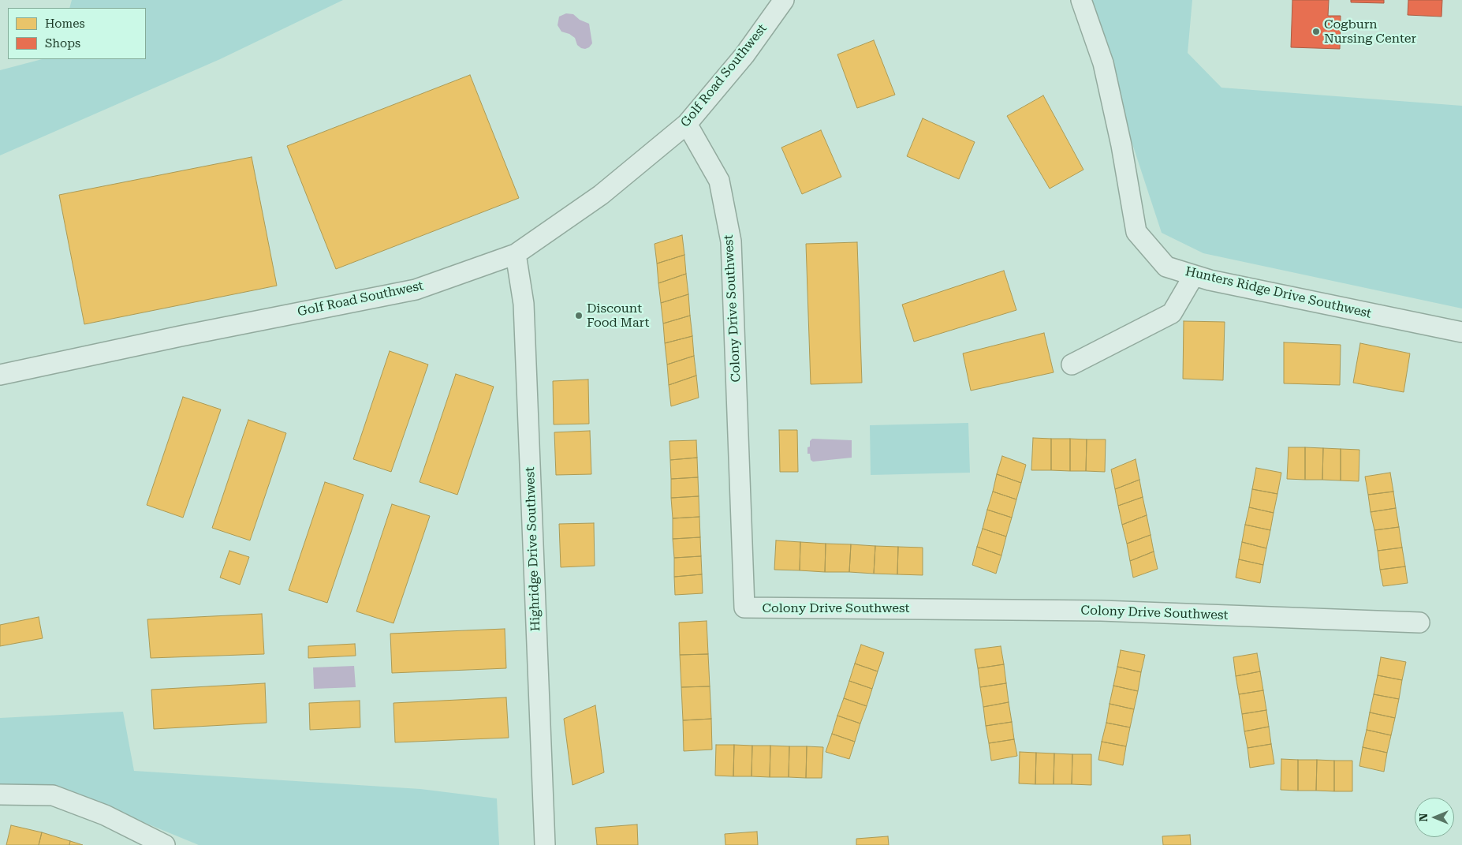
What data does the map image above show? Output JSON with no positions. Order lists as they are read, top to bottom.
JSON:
{
  "streets": {
    "street": [
      "Golf Road Southwest",
      "Hunters Ridge Drive Southwest",
      "Colony Drive Southwest",
      "Highridge Drive Southwest"
    ]
  },
  "crossings": [
    ["Golf Road Southwest", "Colony Drive Southwest"],
    ["Golf Road Southwest", "Highridge Drive Southwest"]
  ],
  "places": ["Cogburn Nursing Center", "Discount Food Mart"],
  "legend": ["Homes", "Shops"],
  "north": "left"
}
